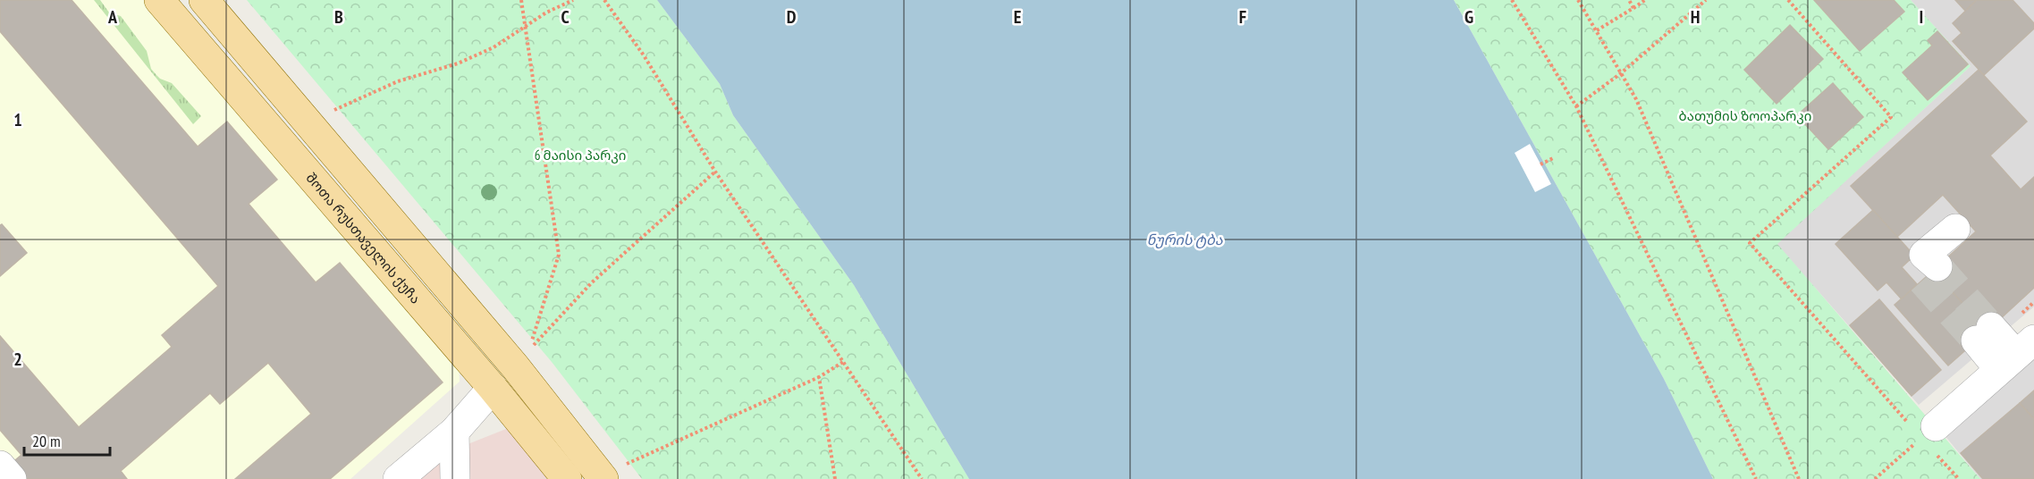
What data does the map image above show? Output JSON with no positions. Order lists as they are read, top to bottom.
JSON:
{
  "streets": {
    "main road": ["შოთა რუსთაველის ქუჩა"]
  },
  "water": ["ნურის ტბა"],
  "parks": ["ბათუმის ზოოპარკი", "6 მაისი პარკი"],
  "scale_bar": "20 m",
  "grid": {
    "columns": [
      "A",
      "B",
      "C",
      "D",
      "E",
      "F",
      "G",
      "H",
      "I"
    ],
    "rows": ["1", "2"]
  }
}
